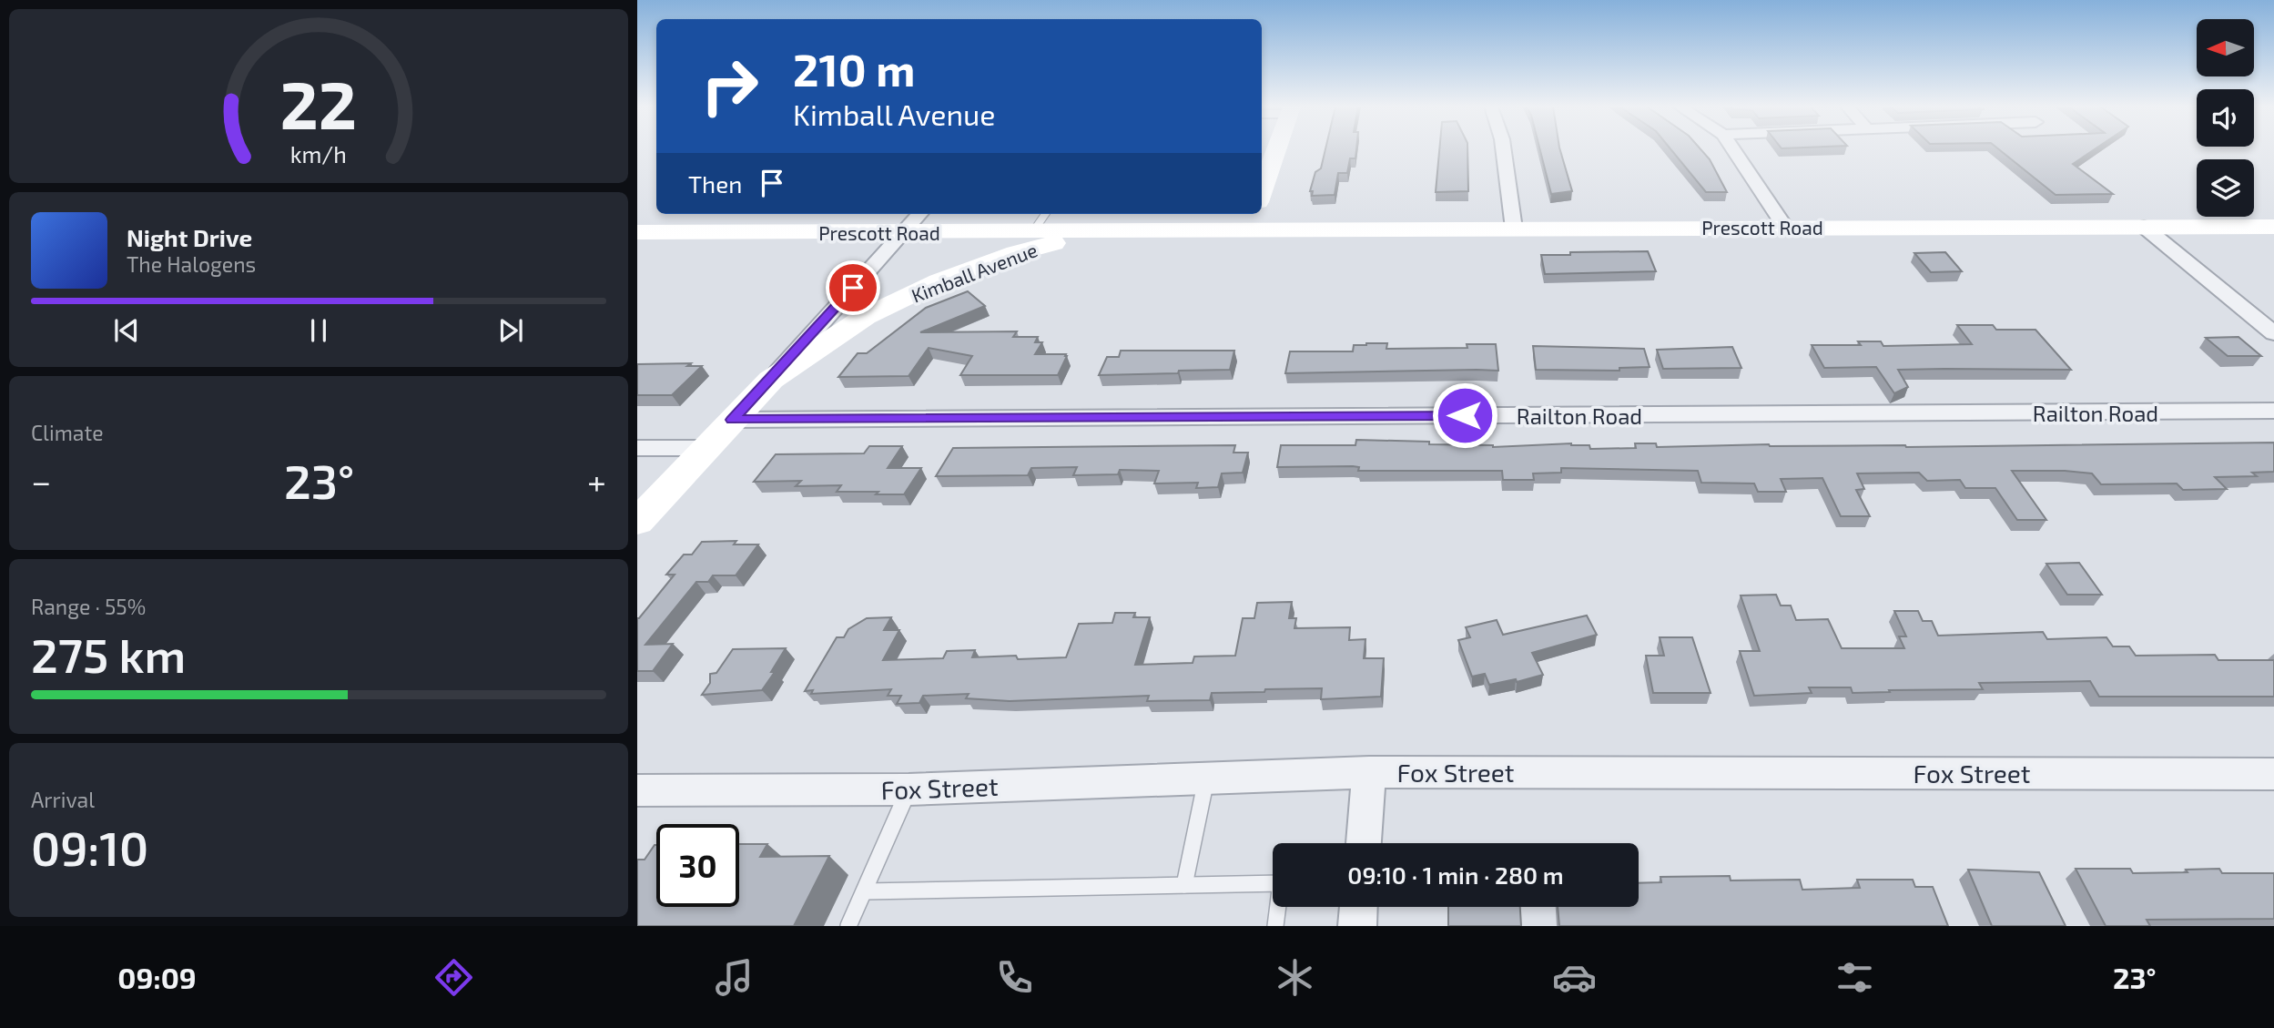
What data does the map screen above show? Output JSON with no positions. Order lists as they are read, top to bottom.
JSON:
{
  "streets": {
    "main road": ["Prescott Road", "Kimball Avenue"],
    "street": ["Railton Road", "Fox Street"]
  },
  "crossings": [
    ["Prescott Road", "Kimball Avenue"],
    ["Kimball Avenue", "Railton Road"]
  ],
  "north": "left",
  "page": {
    "turn": ["210 m", "Kimball Avenue"],
    "then": "Then",
    "song": ["Night Drive", "The Halogens"],
    "tile": [
      "Climate",
      ["Range · 55%", "275 km"],
      ["Arrival", "09:10"]
    ],
    "heat": ["−", "23°", "+"],
    "limit": "30",
    "trip": "09:10 · 1 min · 280 m",
    "tabs": ["09:09", "23°"],
    "gauge": ["22", "km/h"]
  }
}
